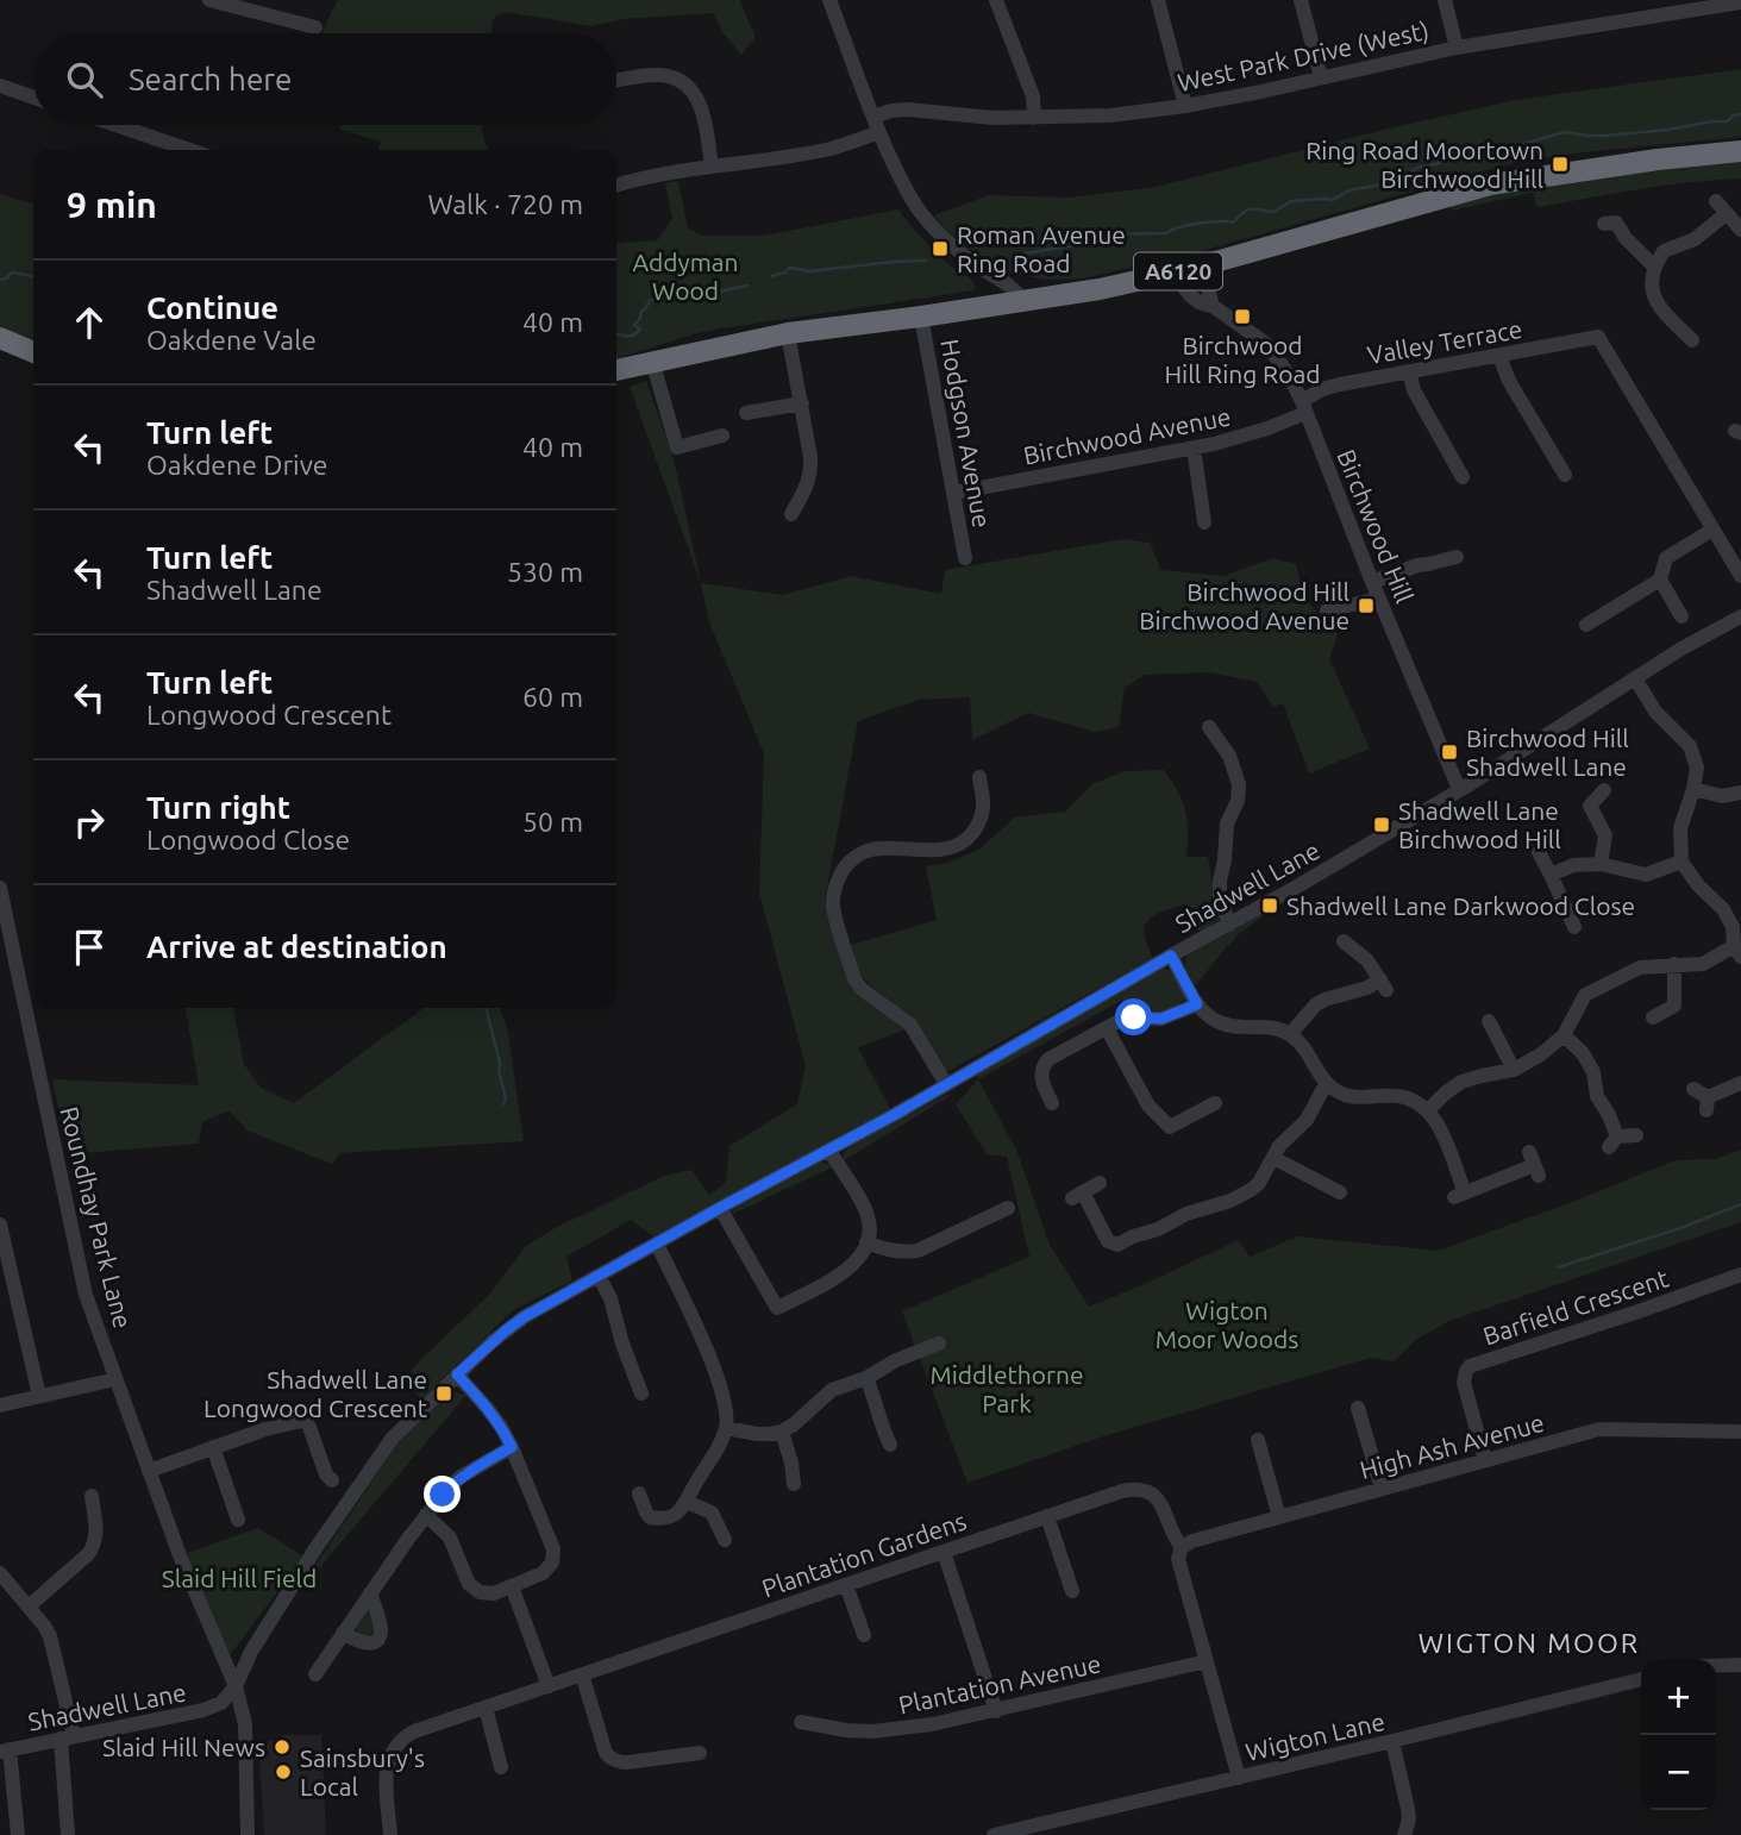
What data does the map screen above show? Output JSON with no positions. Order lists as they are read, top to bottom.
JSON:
{
  "streets": {
    "highway": ["A6120"],
    "street": [
      "West Park Drive (West)",
      "Valley Terrace",
      "Hodgson Avenue",
      "Birchwood Avenue",
      "Birchwood Hill",
      "Shadwell Lane",
      "Roundhay Park Lane",
      "Barfield Crescent",
      "High Ash Avenue",
      "Plantation Gardens",
      "Plantation Avenue",
      "Wigton Lane"
    ]
  },
  "crossings": [
    ["A6120", "Hodgson Avenue"],
    ["A6120", "Birchwood Hill"],
    ["Valley Terrace", "Birchwood Avenue"],
    ["Valley Terrace", "Birchwood Hill"],
    ["Hodgson Avenue", "Birchwood Avenue"],
    ["Birchwood Avenue", "Birchwood Hill"],
    ["Birchwood Hill", "Shadwell Lane"],
    ["Shadwell Lane", "Roundhay Park Lane"],
    ["Barfield Crescent", "High Ash Avenue"],
    ["High Ash Avenue", "Plantation Gardens"],
    ["Plantation Gardens", "Plantation Avenue"],
    ["Plantation Gardens", "Wigton Lane"]
  ],
  "districts": ["WIGTON MOOR"],
  "parks": [
    "Addyman Wood",
    "Wigton Moor Woods",
    "Middlethorne Park",
    "Slaid Hill Field"
  ],
  "places": {
    "transit": [
      "Ring Road Moortown Birchwood Hill",
      "Roman Avenue Ring Road",
      "Birchwood Hill Ring Road",
      "Birchwood Hill Birchwood Avenue",
      "Birchwood Hill Shadwell Lane",
      "Shadwell Lane Birchwood Hill",
      "Shadwell Lane Darkwood Close",
      "Shadwell Lane Longwood Crescent"
    ],
    "other": ["Slaid Hill News", "Sainsbury's Local"]
  },
  "page": {
    "search": "Search here",
    "heading": ["9 min", "Walk · 720 m"],
    "list": [
      ["Continue", "Oakdene Vale", "40 m"],
      ["Turn left", "Oakdene Drive", "40 m"],
      ["Turn left", "Shadwell Lane", "530 m"],
      ["Turn left", "Longwood Crescent", "60 m"],
      ["Turn right", "Longwood Close", "50 m"],
      "Arrive at destination"
    ],
    "map_buttons": ["+", "−"]
  }
}
